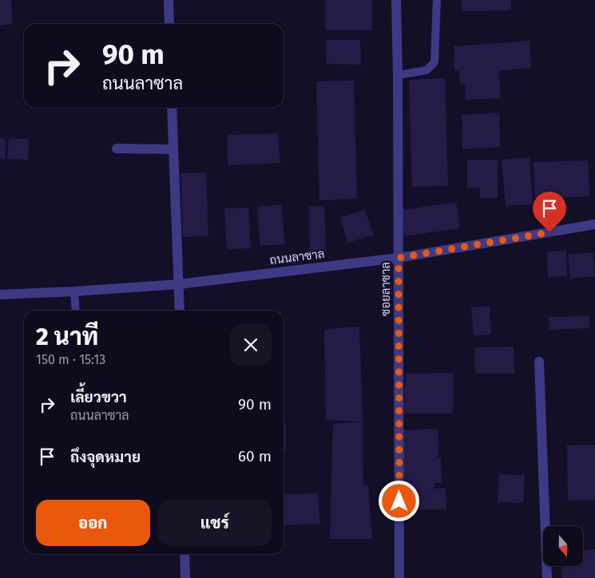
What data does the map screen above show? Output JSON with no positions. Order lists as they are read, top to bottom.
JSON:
{
  "streets": {
    "street": ["ถนนลาซาล", "ซอยลาซาล"]
  },
  "crossings": [
    ["ถนนลาซาล", "ซอยลาซาล"]
  ],
  "north": "bottom",
  "page": {
    "turn": ["90 m", "ถนนลาซาล"],
    "heading": ["2 นาที", "150 m · 15:13"],
    "list": [
      {
        "name": "เลี้ยวขวา",
        "note": "ถนนลาซาล",
        "value": "90 m"
      },
      {
        "name": "ถึงจุดหมาย",
        "value": "60 m"
      }
    ],
    "buttons": ["ออก", "แชร์"]
  }
}
